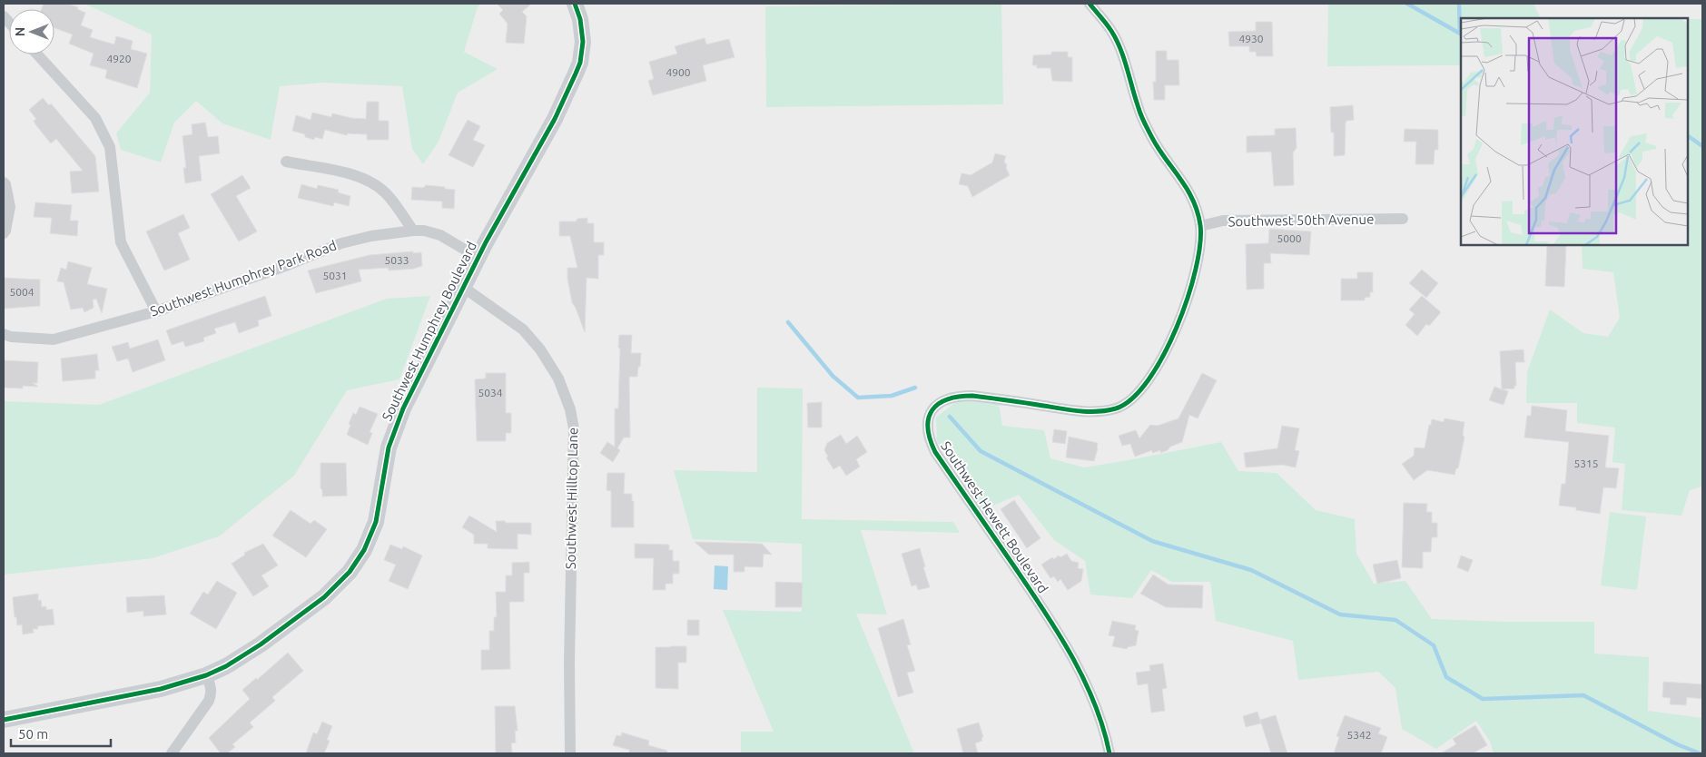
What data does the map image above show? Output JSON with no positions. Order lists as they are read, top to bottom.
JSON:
{
  "streets": {
    "main road": ["Southwest Humphrey Boulevard"],
    "street": [
      "Southwest 50th Avenue",
      "Southwest Humphrey Park Road",
      "Southwest Hilltop Lane",
      "Southwest Hewett Boulevard"
    ]
  },
  "crossings": [
    ["Southwest 50th Avenue", "Southwest Hewett Boulevard"],
    ["Southwest Humphrey Park Road", "Southwest Humphrey Boulevard"],
    ["Southwest Humphrey Boulevard", "Southwest Hilltop Lane"]
  ],
  "house_numbers": [
    "4930",
    "4920",
    "4900",
    "5000",
    "5033",
    "5031",
    "5004",
    "5034",
    "5315",
    "5342"
  ],
  "scale_bar": "50 m",
  "north": "left"
}
